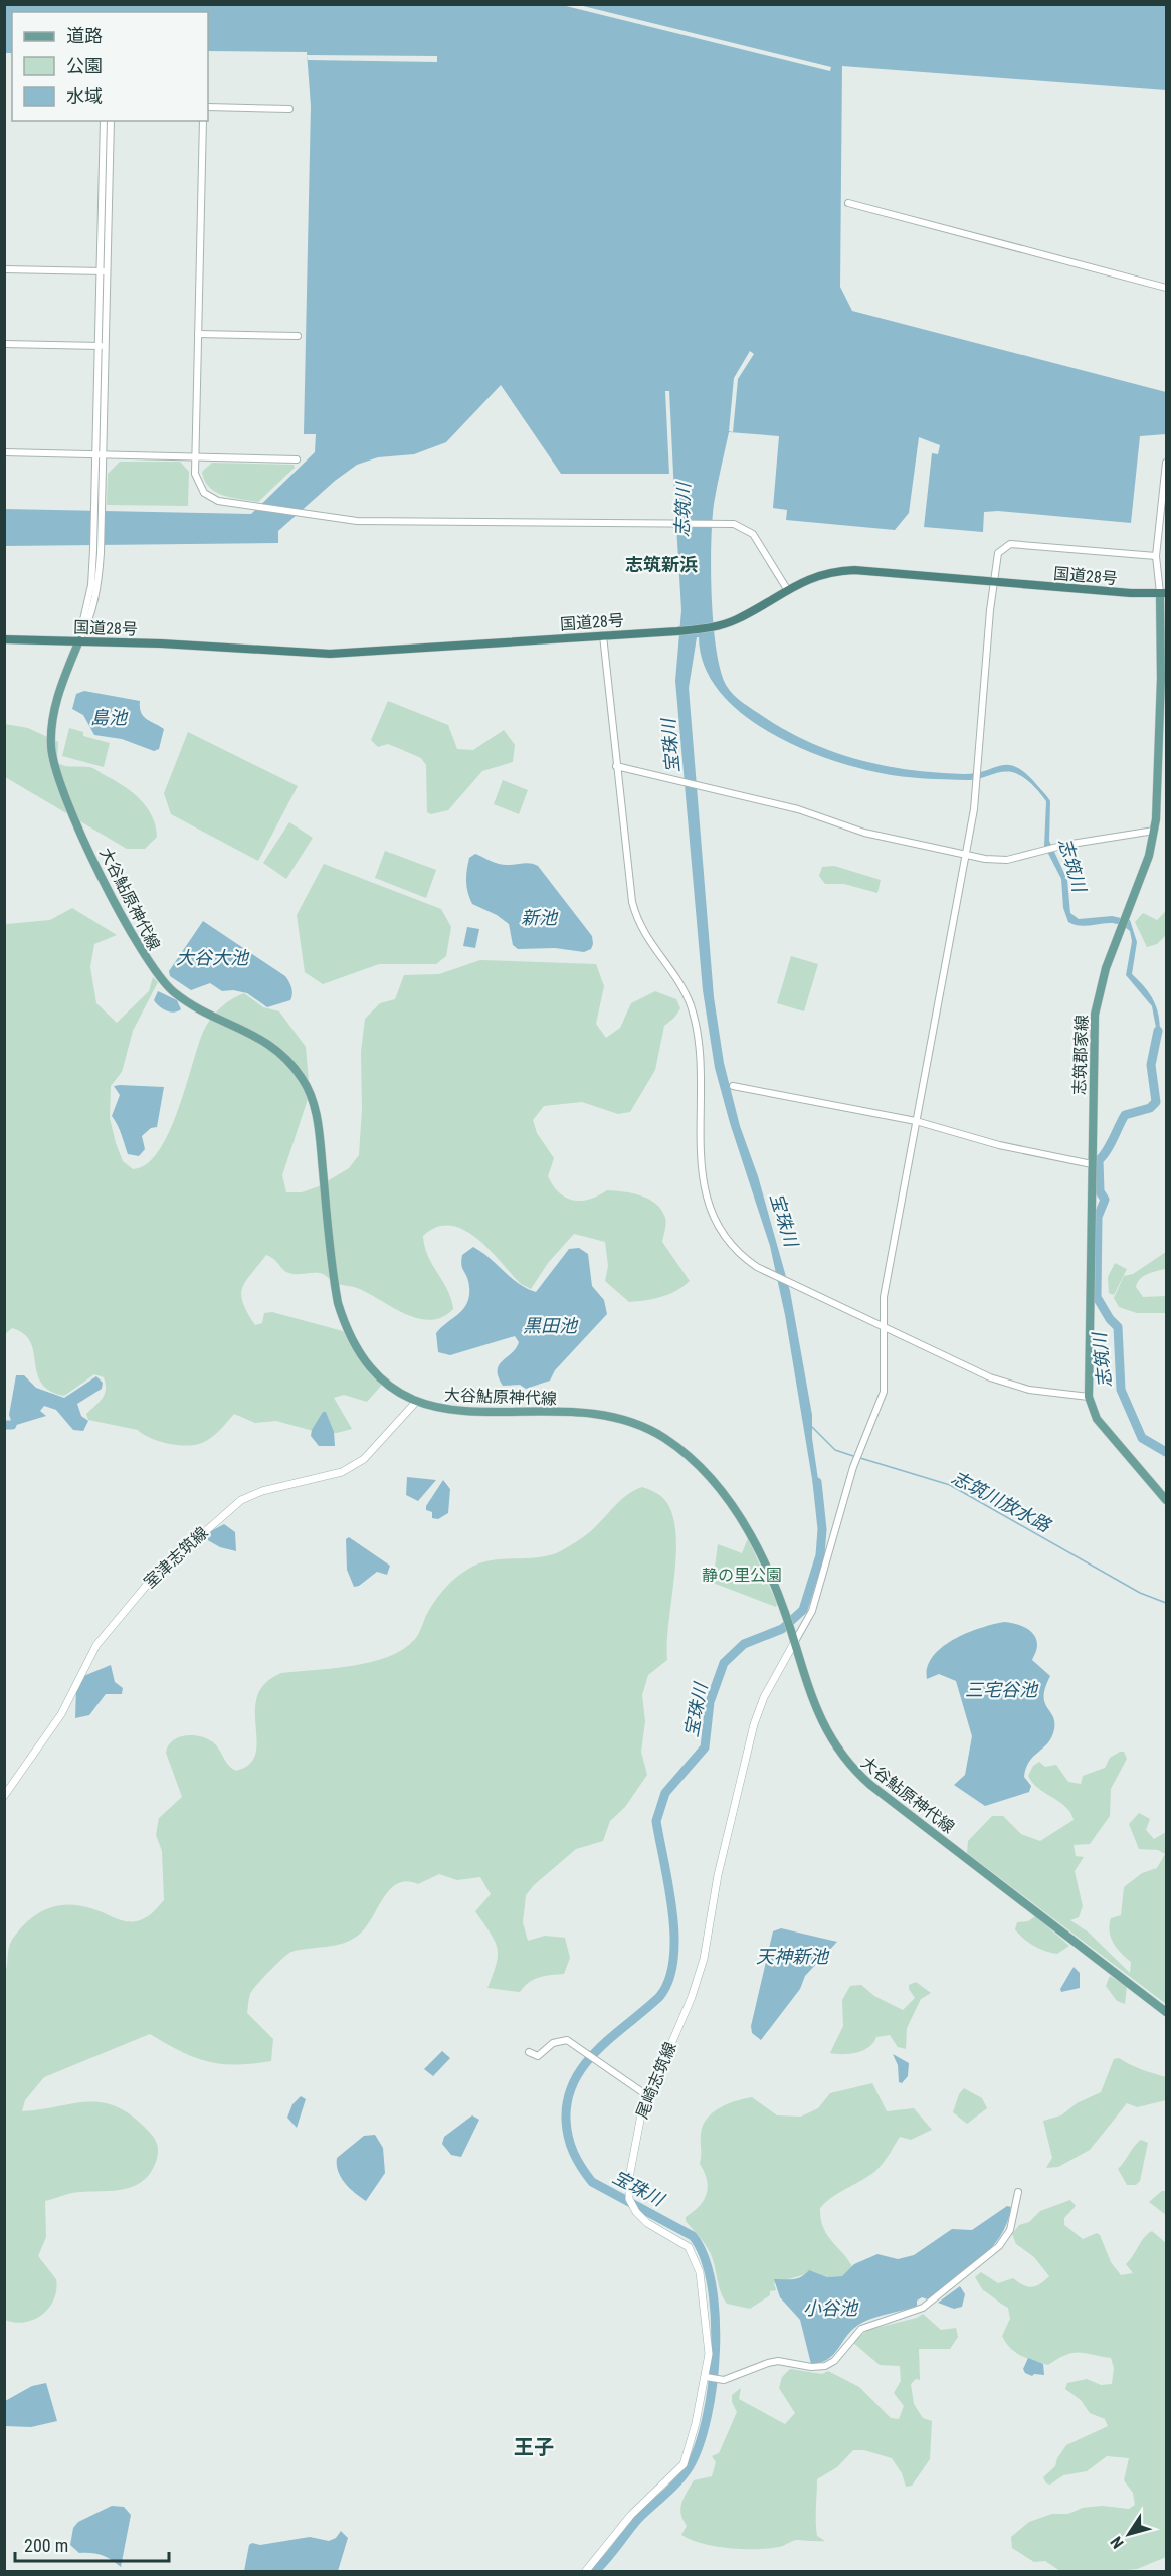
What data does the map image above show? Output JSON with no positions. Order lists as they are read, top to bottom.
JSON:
{
  "streets": {
    "highway": ["国道28号"],
    "main road": [
      "大谷鮎原神代線",
      "志筑郡家線",
      "室津志筑線",
      "尾崎志筑線"
    ]
  },
  "crossings": [
    ["国道28号", "大谷鮎原神代線"],
    ["国道28号", "志筑郡家線"],
    ["大谷鮎原神代線", "室津志筑線"],
    ["大谷鮎原神代線", "尾崎志筑線"]
  ],
  "districts": ["志筑新浜", "王子"],
  "water": [
    "志筑川",
    "島池",
    "宝珠川",
    "新池",
    "大谷大池",
    "黒田池",
    "志筑川放水路",
    "三宅谷池",
    "天神新池",
    "小谷池"
  ],
  "parks": ["静の里公園"],
  "legend": ["道路", "公園", "水域"],
  "scale_bar": "200 m",
  "north": "bottom left"
}
